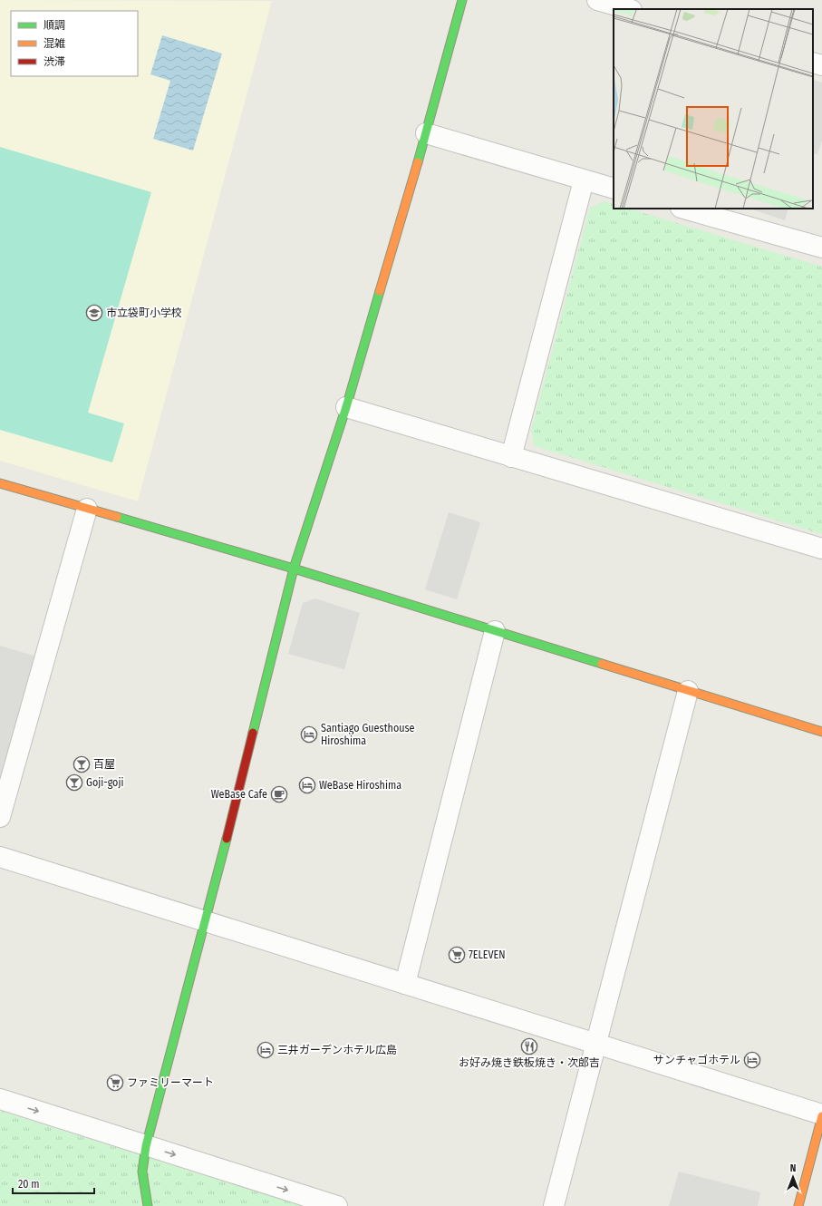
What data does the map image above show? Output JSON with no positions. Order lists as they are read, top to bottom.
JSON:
{
  "places": {
    "school or university": ["市立袋町小学校"],
    "hotel": [
      "Santiago Guesthouse Hiroshima",
      "WeBase Hiroshima",
      "三井ガーデンホテル広島",
      "サンチャゴホテル"
    ],
    "bar": ["百屋", "Goji-goji"],
    "cafe": ["WeBase Cafe"],
    "supermarket": ["7ELEVEN", "ファミリーマート"],
    "restaurant": ["お好み焼き鉄板焼き・次郎吉"]
  },
  "legend": ["順調", "混雑", "渋滞"],
  "scale_bar": "20 m",
  "north": "top"
}
